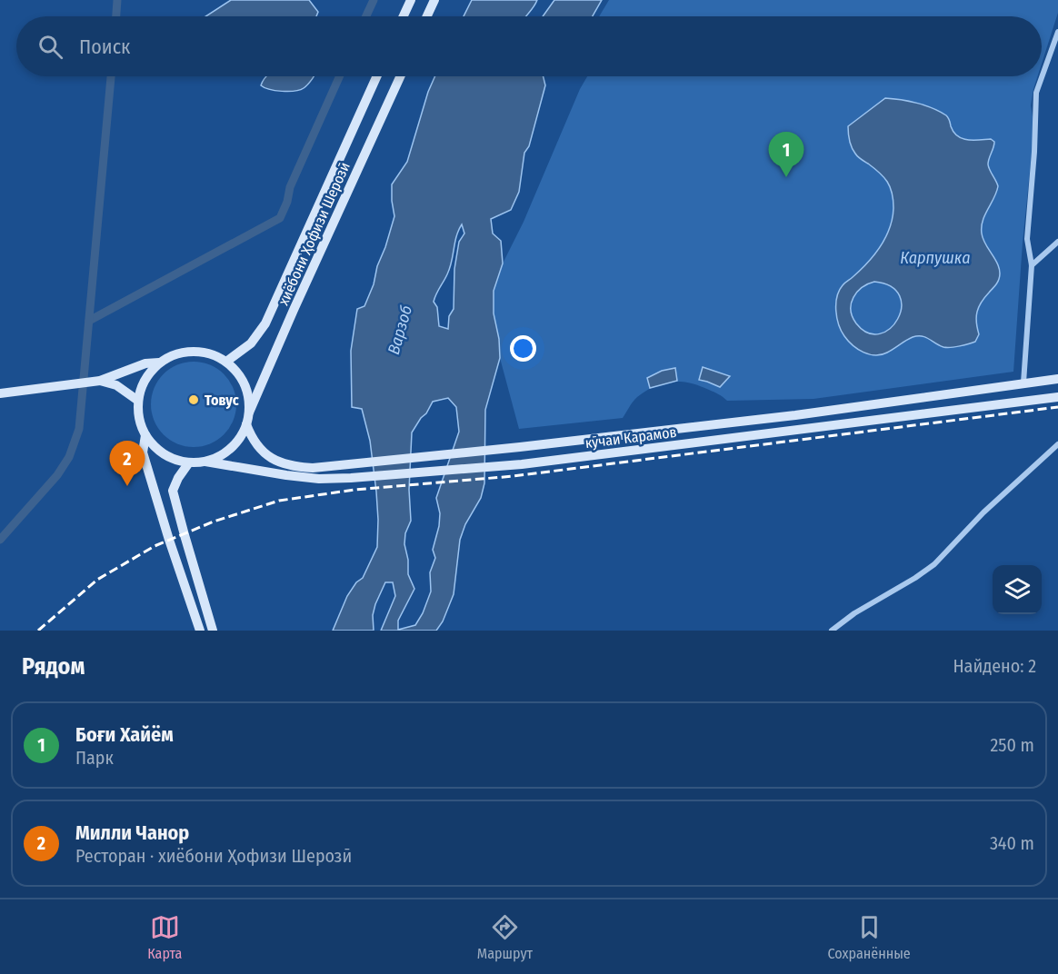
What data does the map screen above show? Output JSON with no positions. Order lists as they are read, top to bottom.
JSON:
{
  "streets": {
    "main road": ["хиёбони Ҳофизи Шерозӣ", "кӯчаи Карамов"]
  },
  "crossings": [
    ["хиёбони Ҳофизи Шерозӣ", "кӯчаи Карамов"]
  ],
  "water": ["Карпушка", "Варзоб"],
  "places": ["Товус"],
  "page": {
    "search": "Поиск",
    "pins": ["1", "2"],
    "heading": ["Рядом", "Найдено: 2"],
    "list": [
      {
        "mark": "1",
        "name": "Боғи Хайём",
        "note": "Парк",
        "value": "250 m"
      },
      {
        "mark": "2",
        "name": "Милли Чанор",
        "note": "Ресторан · хиёбони Ҳофизи Шерозӣ",
        "value": "340 m"
      }
    ],
    "nav": ["Карта", "Маршрут", "Сохранённые"]
  }
}
